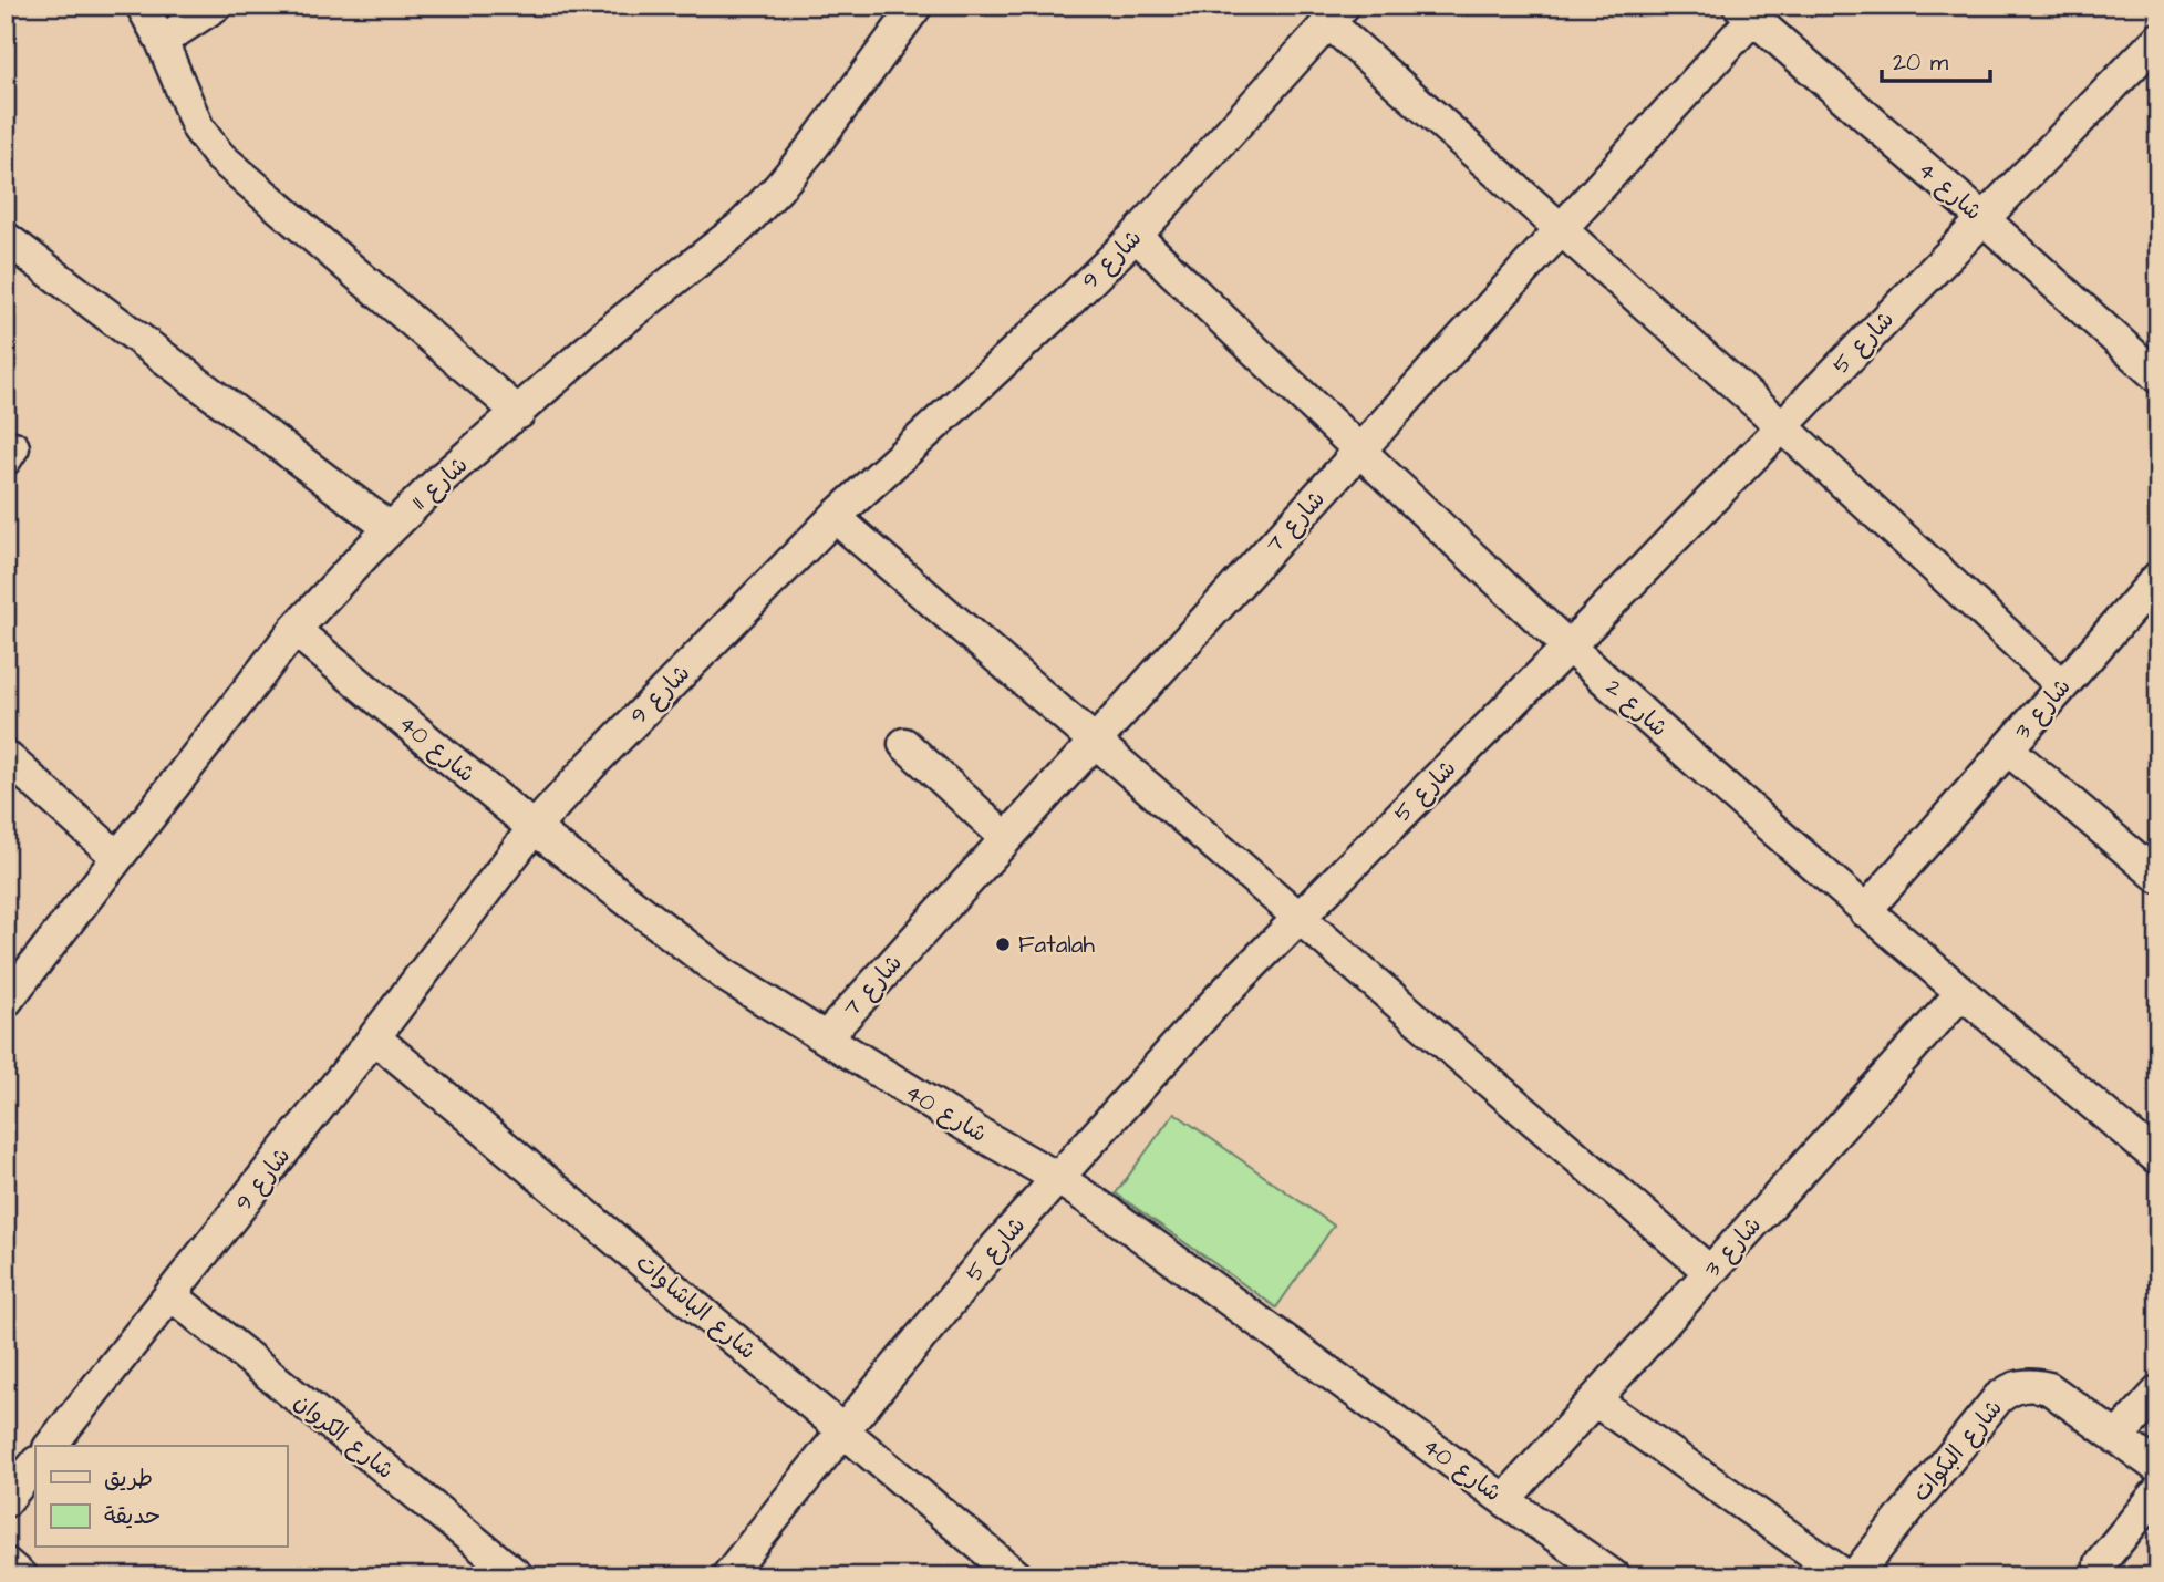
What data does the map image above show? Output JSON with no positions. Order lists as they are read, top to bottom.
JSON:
{
  "streets": {
    "street": [
      "شارع 4",
      "شارع 9",
      "شارع 5",
      "شارع 11",
      "شارع 7",
      "شارع 2",
      "شارع 3",
      "شارع 40",
      "شارع الباشاوات",
      "شارع الكروان",
      "شارع البكوات"
    ]
  },
  "crossings": [
    ["شارع 4", "شارع 5"],
    ["شارع 4", "شارع 7"],
    ["شارع 9", "شارع 2"],
    ["شارع 9", "شارع 40"],
    ["شارع 9", "شارع الباشاوات"],
    ["شارع 9", "شارع الكروان"],
    ["شارع 5", "شارع 2"],
    ["شارع 5", "شارع 40"],
    ["شارع 5", "شارع الباشاوات"],
    ["شارع 11", "شارع 40"],
    ["شارع 7", "شارع 2"],
    ["شارع 7", "شارع 40"],
    ["شارع 2", "شارع 3"],
    ["شارع 3", "شارع 40"]
  ],
  "places": ["Fatalah"],
  "legend": ["طريق", "حديقة"],
  "scale_bar": "20 m"
}
